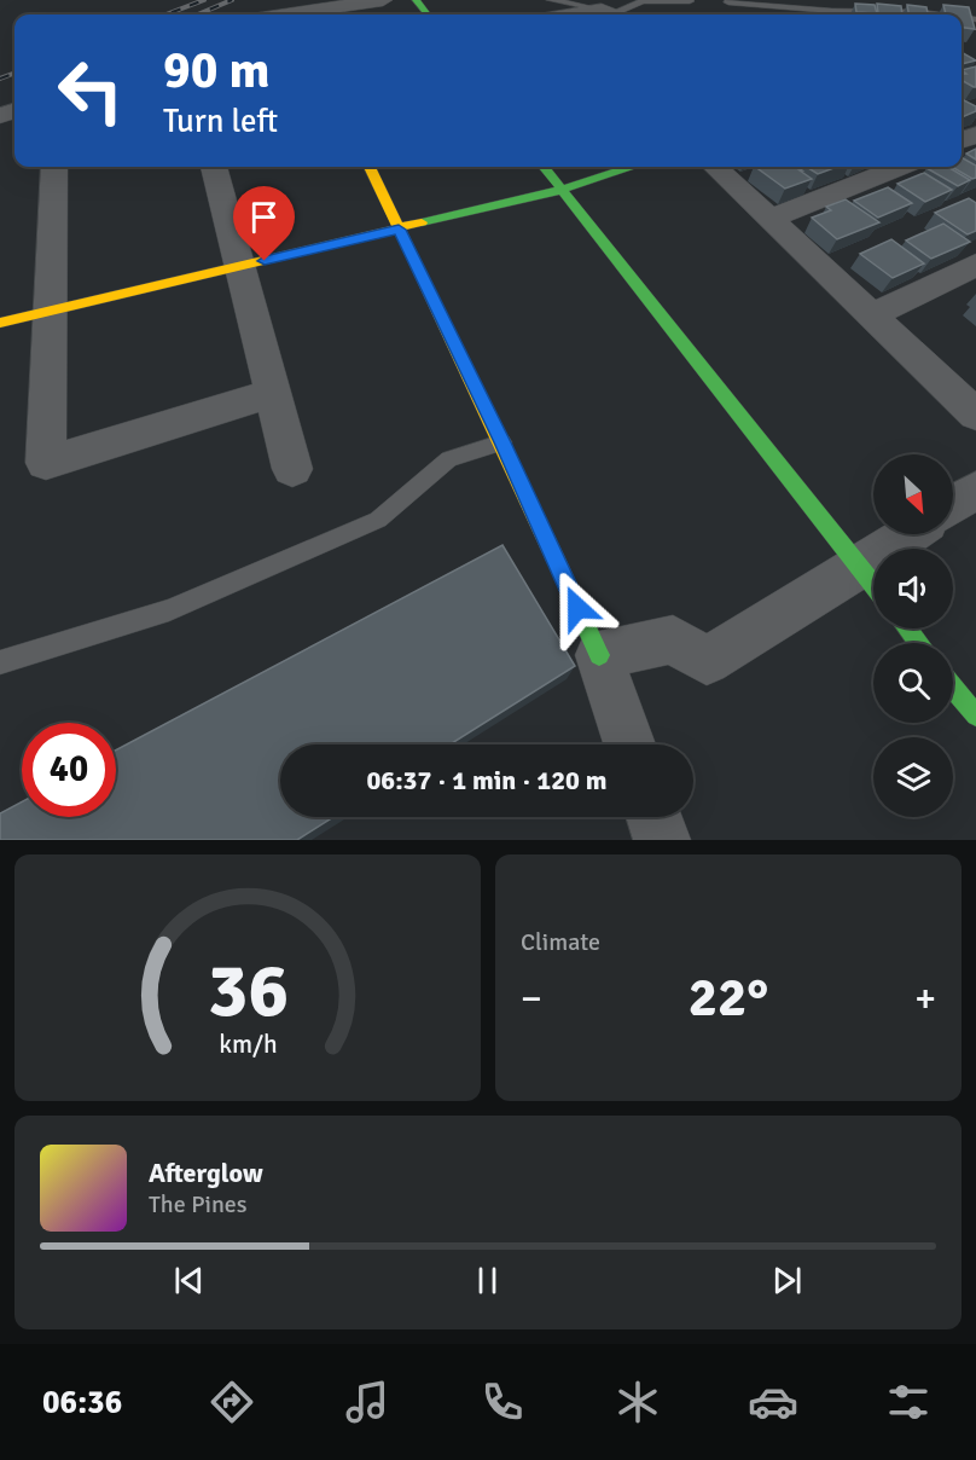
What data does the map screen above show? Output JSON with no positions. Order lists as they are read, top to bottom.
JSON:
{
  "north": "bottom right",
  "page": {
    "turn": ["90 m", "Turn left"],
    "limit": "40",
    "trip": "06:37 · 1 min · 120 m",
    "tile": "Climate",
    "heat": ["−", "22°", "+"],
    "song": ["Afterglow", "The Pines"],
    "tabs": "06:36",
    "gauge": ["36", "km/h"]
  }
}
